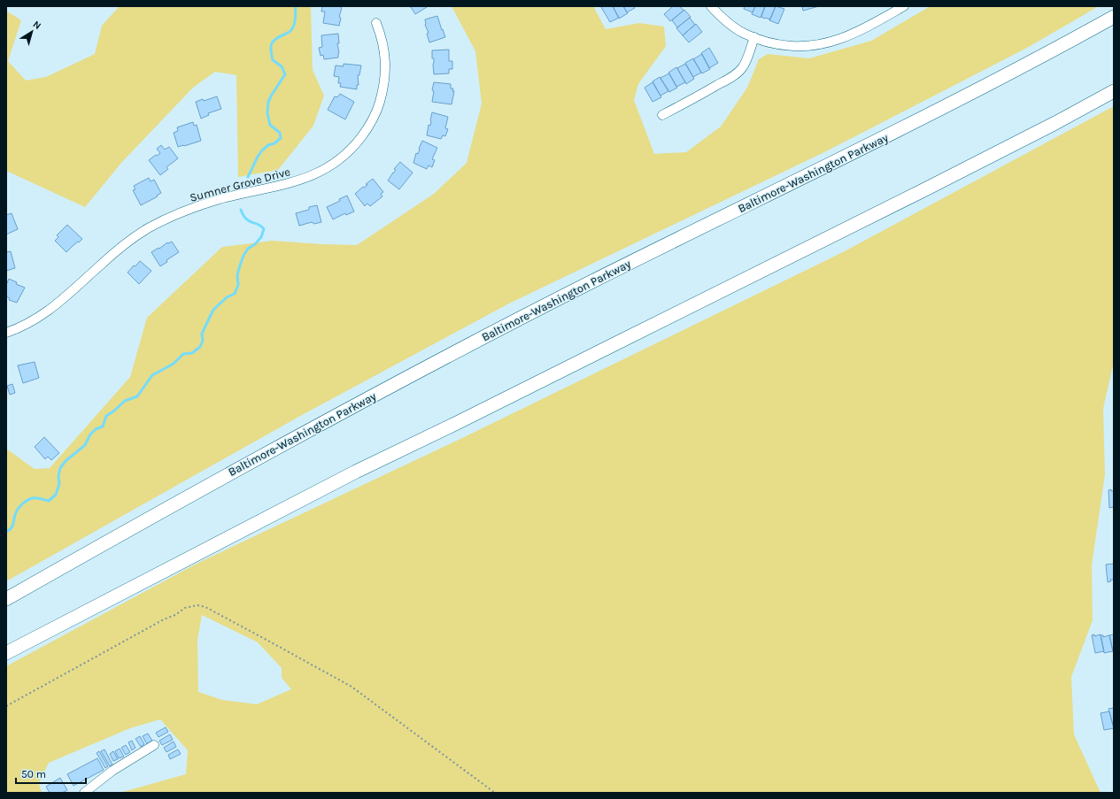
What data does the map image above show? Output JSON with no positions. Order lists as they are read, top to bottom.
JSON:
{
  "streets": {
    "highway": ["Baltimore-Washington Parkway"],
    "street": ["Sumner Grove Drive"]
  },
  "scale_bar": "50 m",
  "north": "top right"
}
